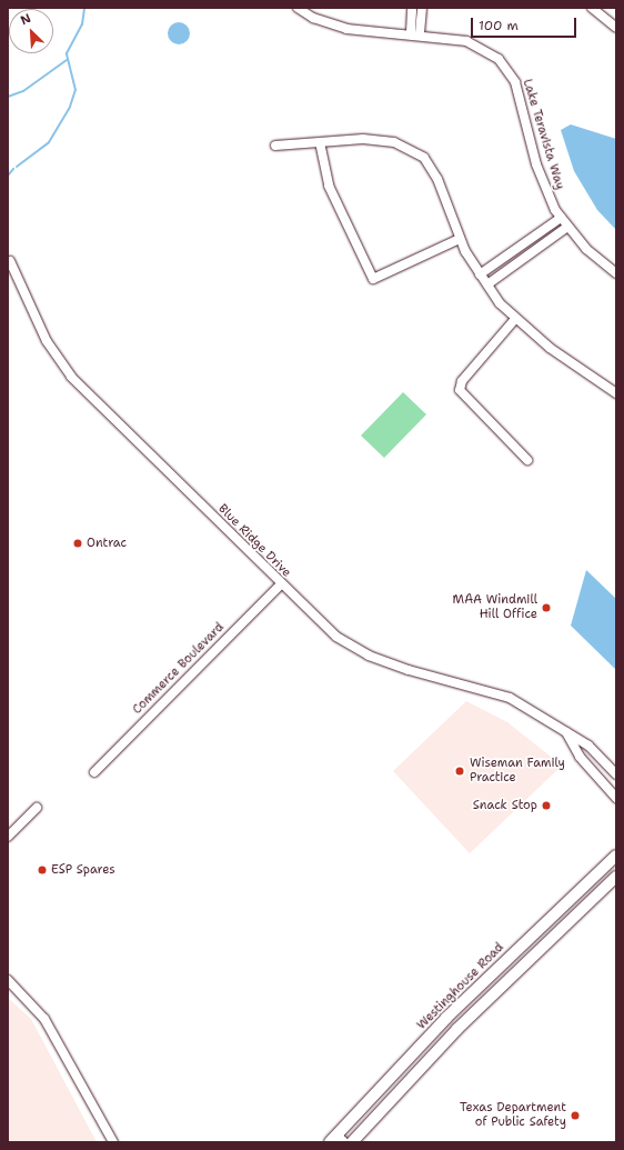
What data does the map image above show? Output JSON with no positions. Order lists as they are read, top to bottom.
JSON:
{
  "streets": {
    "main road": ["Westinghouse Road"],
    "street": ["Lake Teravista Way", "Blue Ridge Drive", "Commerce Boulevard"]
  },
  "crossings": [
    ["Blue Ridge Drive", "Commerce Boulevard"]
  ],
  "places": [
    "Ontrac",
    "MAA Windmill Hill Office",
    "Wiseman Family Practice",
    "Snack Stop",
    "ESP Spares",
    "Texas Department of Public Safety"
  ],
  "scale_bar": "100 m",
  "north": "top left"
}
